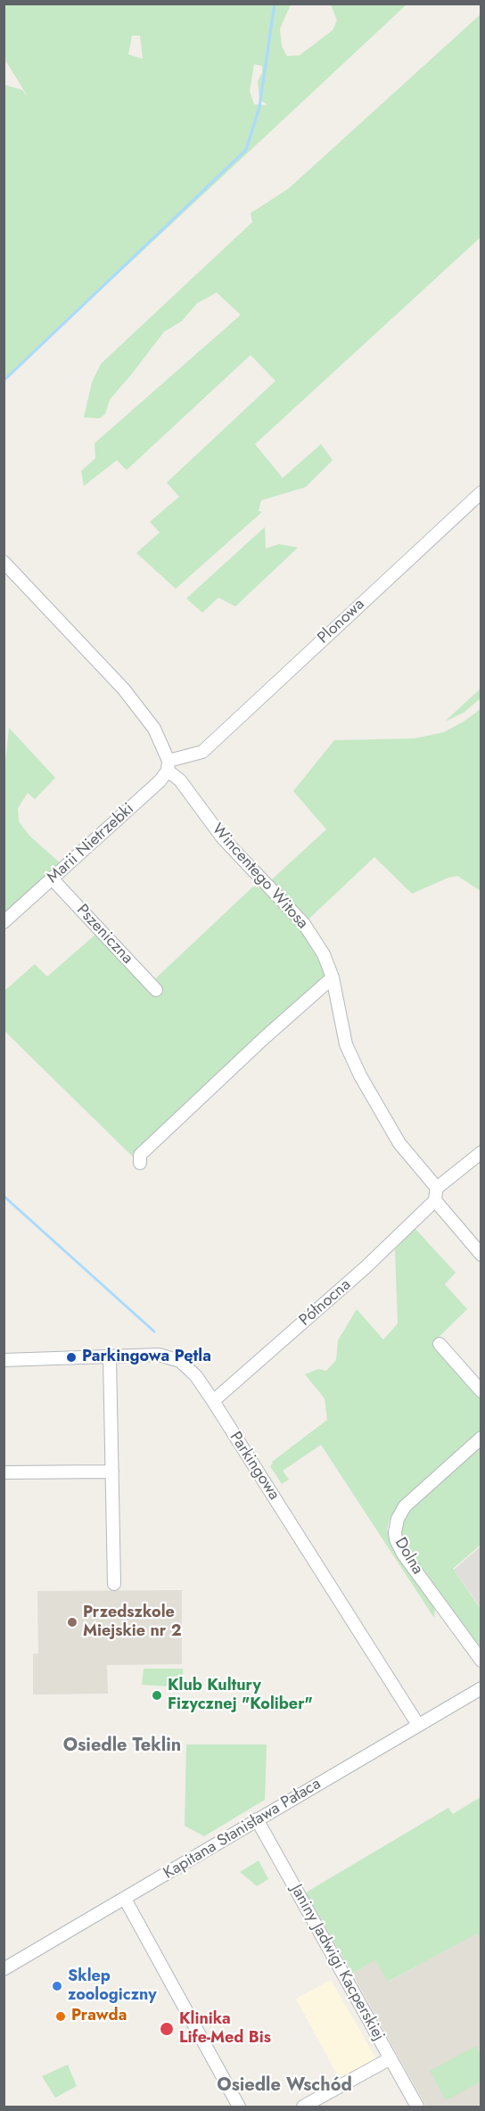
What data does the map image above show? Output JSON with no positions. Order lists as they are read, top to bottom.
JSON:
{
  "streets": {
    "street": [
      "Plonowa",
      "Marii Nietrzebki",
      "Wincentego Witosa",
      "Pszeniczna",
      "Północna",
      "Parkingowa",
      "Dolna",
      "Kapitana Stanisława Pałaca",
      "Janiny Jadwigi Kacperskiej"
    ]
  },
  "crossings": [
    ["Plonowa", "Marii Nietrzebki"],
    ["Plonowa", "Wincentego Witosa"],
    ["Marii Nietrzebki", "Wincentego Witosa"],
    ["Marii Nietrzebki", "Pszeniczna"],
    ["Wincentego Witosa", "Północna"],
    ["Północna", "Parkingowa"],
    ["Parkingowa", "Kapitana Stanisława Pałaca"],
    ["Kapitana Stanisława Pałaca", "Janiny Jadwigi Kacperskiej"]
  ],
  "districts": ["Osiedle Teklin", "Osiedle Wschód"],
  "places": [
    "Parkingowa Pętla",
    "Przedszkole Miejskie nr 2",
    "Klub Kultury Fizycznej \"Koliber\"",
    "Sklep zoologiczny",
    "Prawda",
    "Klinika Life-Med Bis"
  ]
}
